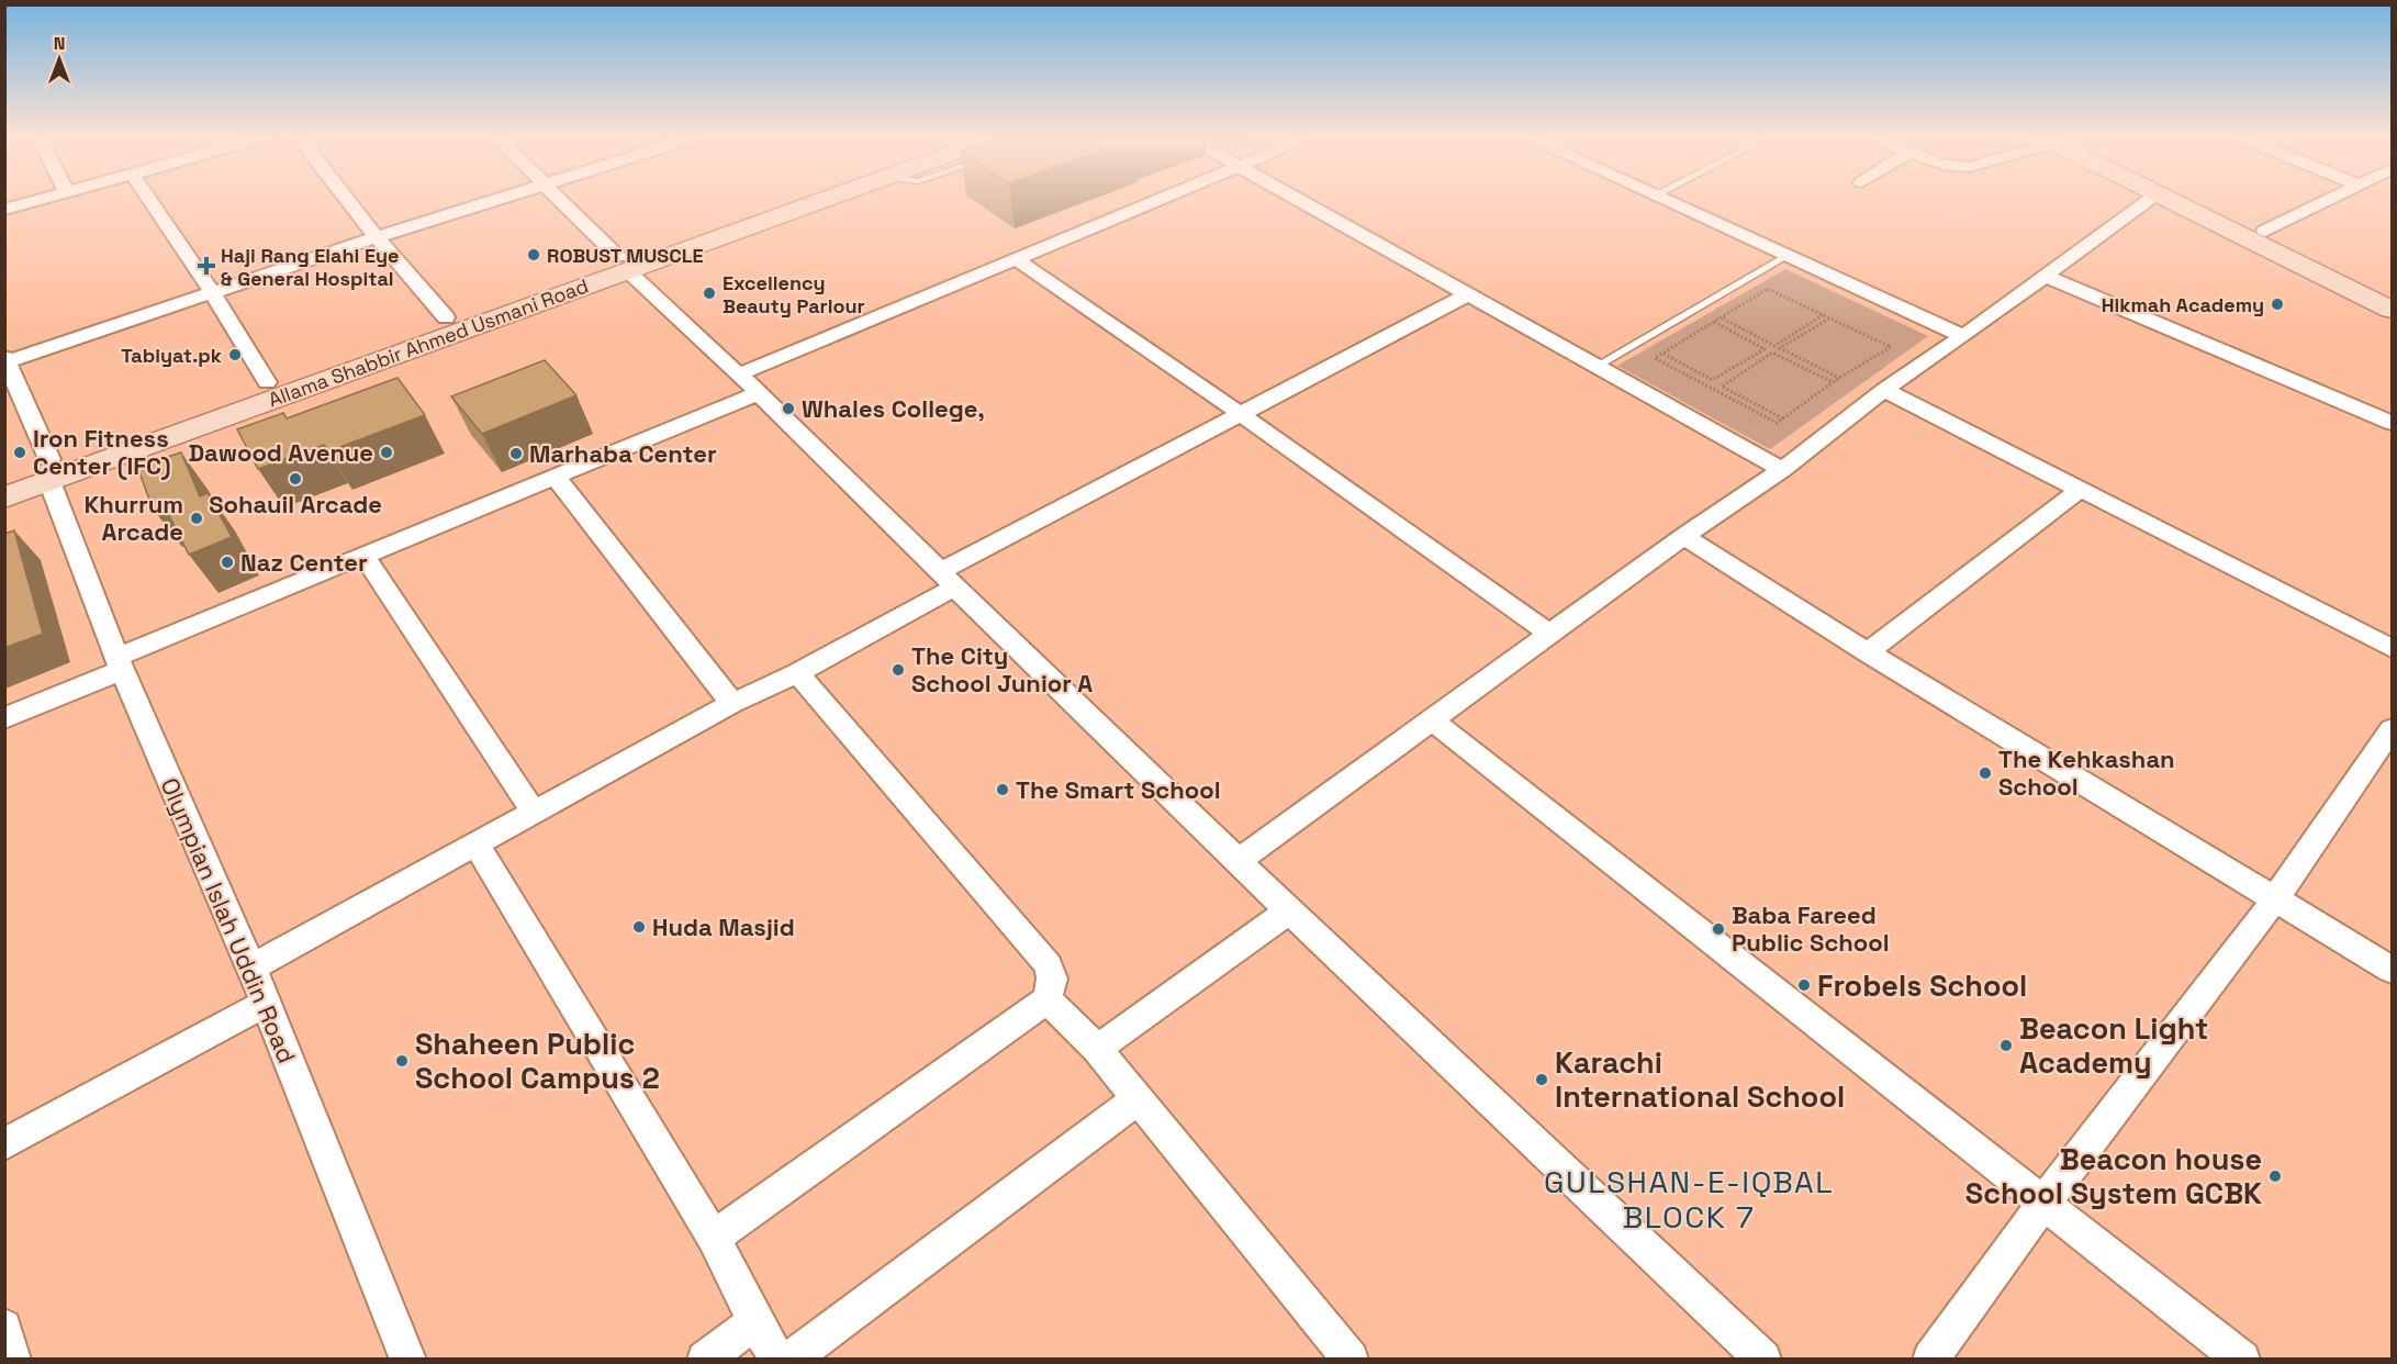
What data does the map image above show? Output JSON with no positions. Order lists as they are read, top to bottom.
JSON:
{
  "streets": {
    "main road": ["Allama Shabbir Ahmed Usmani Road"],
    "street": ["Olympian Islah Uddin Road"]
  },
  "crossings": [
    ["Allama Shabbir Ahmed Usmani Road", "Olympian Islah Uddin Road"]
  ],
  "districts": ["GULSHAN-E-IQBAL BLOCK 7"],
  "places": {
    "other": [
      "ROBUST MUSCLE",
      "Excellency Beauty Parlour",
      "Hikmah Academy",
      "Tabiyat.pk",
      "Whales College,",
      "Iron Fitness Center (IFC)",
      "Dawood Avenue",
      "Marhaba Center",
      "Sohauil Arcade",
      "Khurrum Arcade",
      "Naz Center",
      "The City School Junior A",
      "The Kehkashan School",
      "The Smart School",
      "Huda Masjid",
      "Baba Fareed Public School",
      "Frobels School",
      "Beacon Light Academy",
      "Shaheen Public School Campus 2",
      "Karachi International School",
      "Beacon house School System GCBK"
    ],
    "health": ["Haji Rang Elahi Eye & General Hospital"]
  },
  "north": "top"
}
